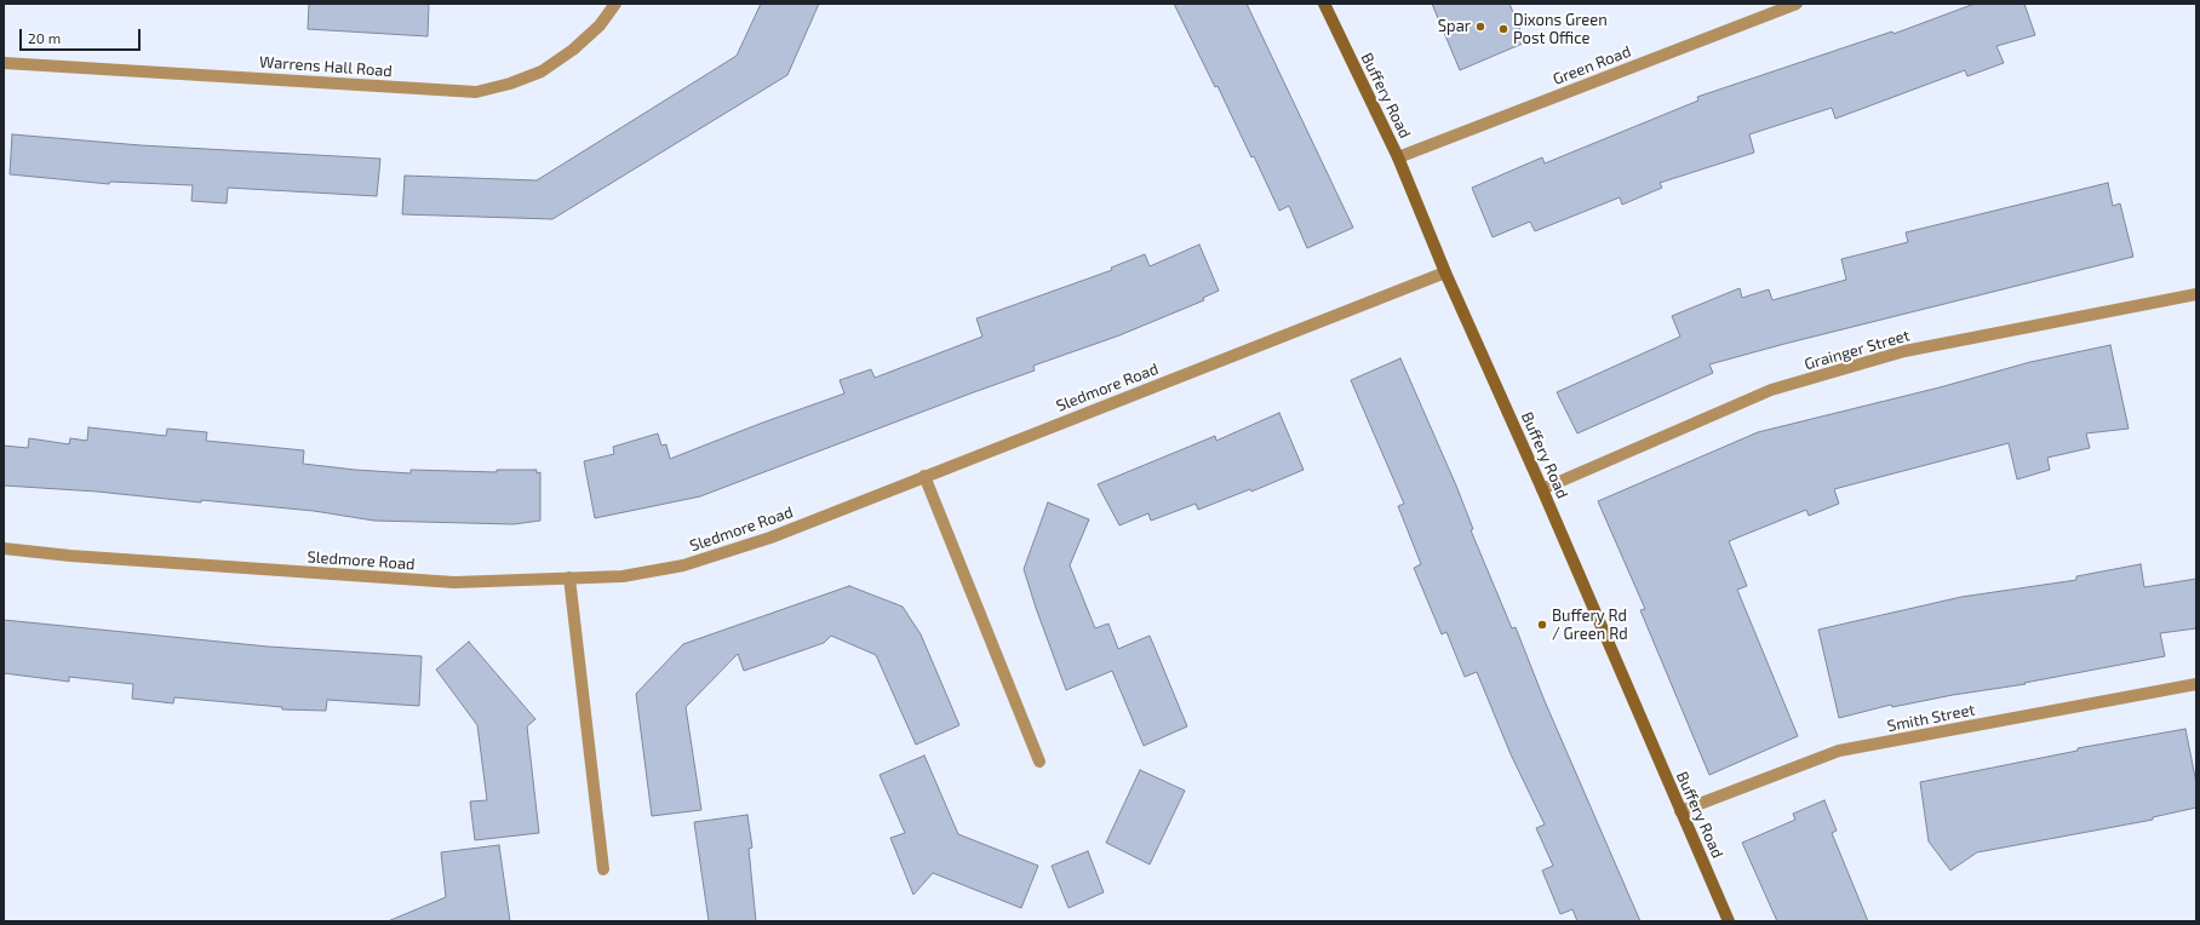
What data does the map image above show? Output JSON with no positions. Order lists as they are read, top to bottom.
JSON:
{
  "streets": {
    "street": [
      "Green Road",
      "Warrens Hall Road",
      "Buffery Road",
      "Grainger Street",
      "Sledmore Road",
      "Smith Street"
    ]
  },
  "crossings": [
    ["Green Road", "Buffery Road"],
    ["Buffery Road", "Grainger Street"],
    ["Buffery Road", "Sledmore Road"],
    ["Buffery Road", "Smith Street"]
  ],
  "places": ["Spar", "Dixons Green Post Office", "Buffery Rd / Green Rd"],
  "scale_bar": "20 m"
}
